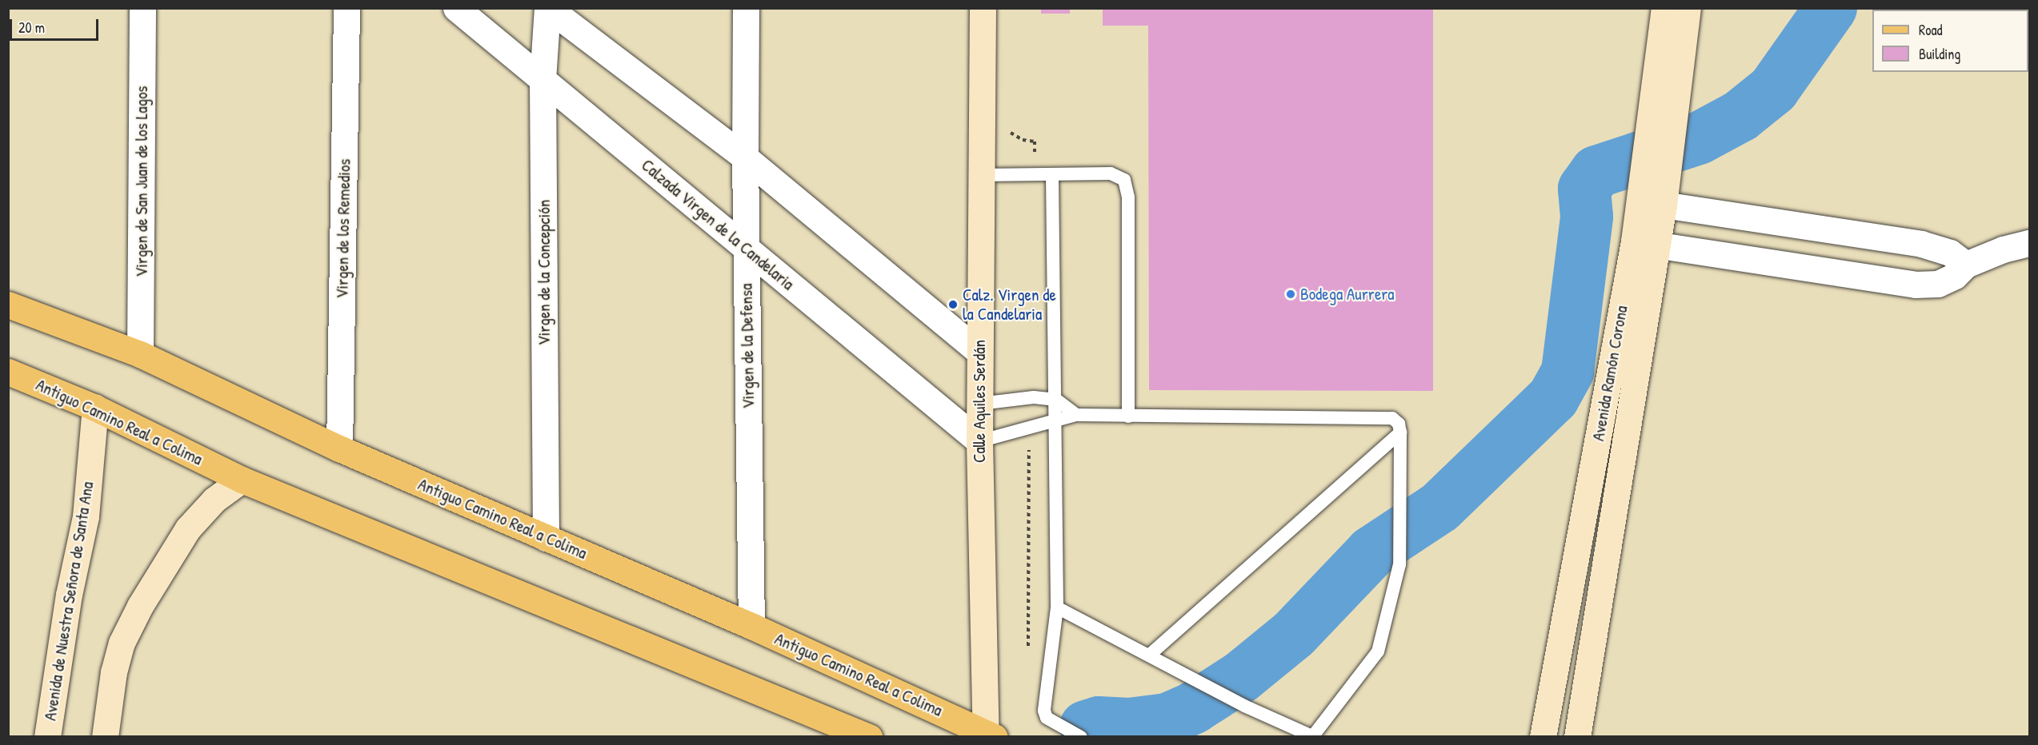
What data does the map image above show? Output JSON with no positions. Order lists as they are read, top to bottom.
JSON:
{
  "streets": {
    "main road": ["Antiguo Camino Real a Colima"],
    "street": [
      "Virgen de San Juan de los Lagos",
      "Calzada Virgen de la Candelaria",
      "Virgen de los Remedios",
      "Virgen de la Concepción",
      "Virgen de la Defensa",
      "Avenida Ramón Corona",
      "Calle Aquiles Serdán",
      "Avenida de Nuestra Señora de Santa Ana"
    ]
  },
  "crossings": [
    ["Virgen de San Juan de los Lagos", "Antiguo Camino Real a Colima"],
    ["Calzada Virgen de la Candelaria", "Virgen de la Concepción"],
    ["Calzada Virgen de la Candelaria", "Virgen de la Defensa"],
    ["Calzada Virgen de la Candelaria", "Calle Aquiles Serdán"],
    ["Virgen de los Remedios", "Antiguo Camino Real a Colima"],
    ["Virgen de la Concepción", "Antiguo Camino Real a Colima"],
    ["Virgen de la Defensa", "Antiguo Camino Real a Colima"],
    ["Calle Aquiles Serdán", "Antiguo Camino Real a Colima"],
    ["Antiguo Camino Real a Colima", "Avenida de Nuestra Señora de Santa Ana"]
  ],
  "places": ["Bodega Aurrera", "Calz. Virgen de la Candelaria"],
  "legend": ["Road", "Building"],
  "scale_bar": "20 m"
}
